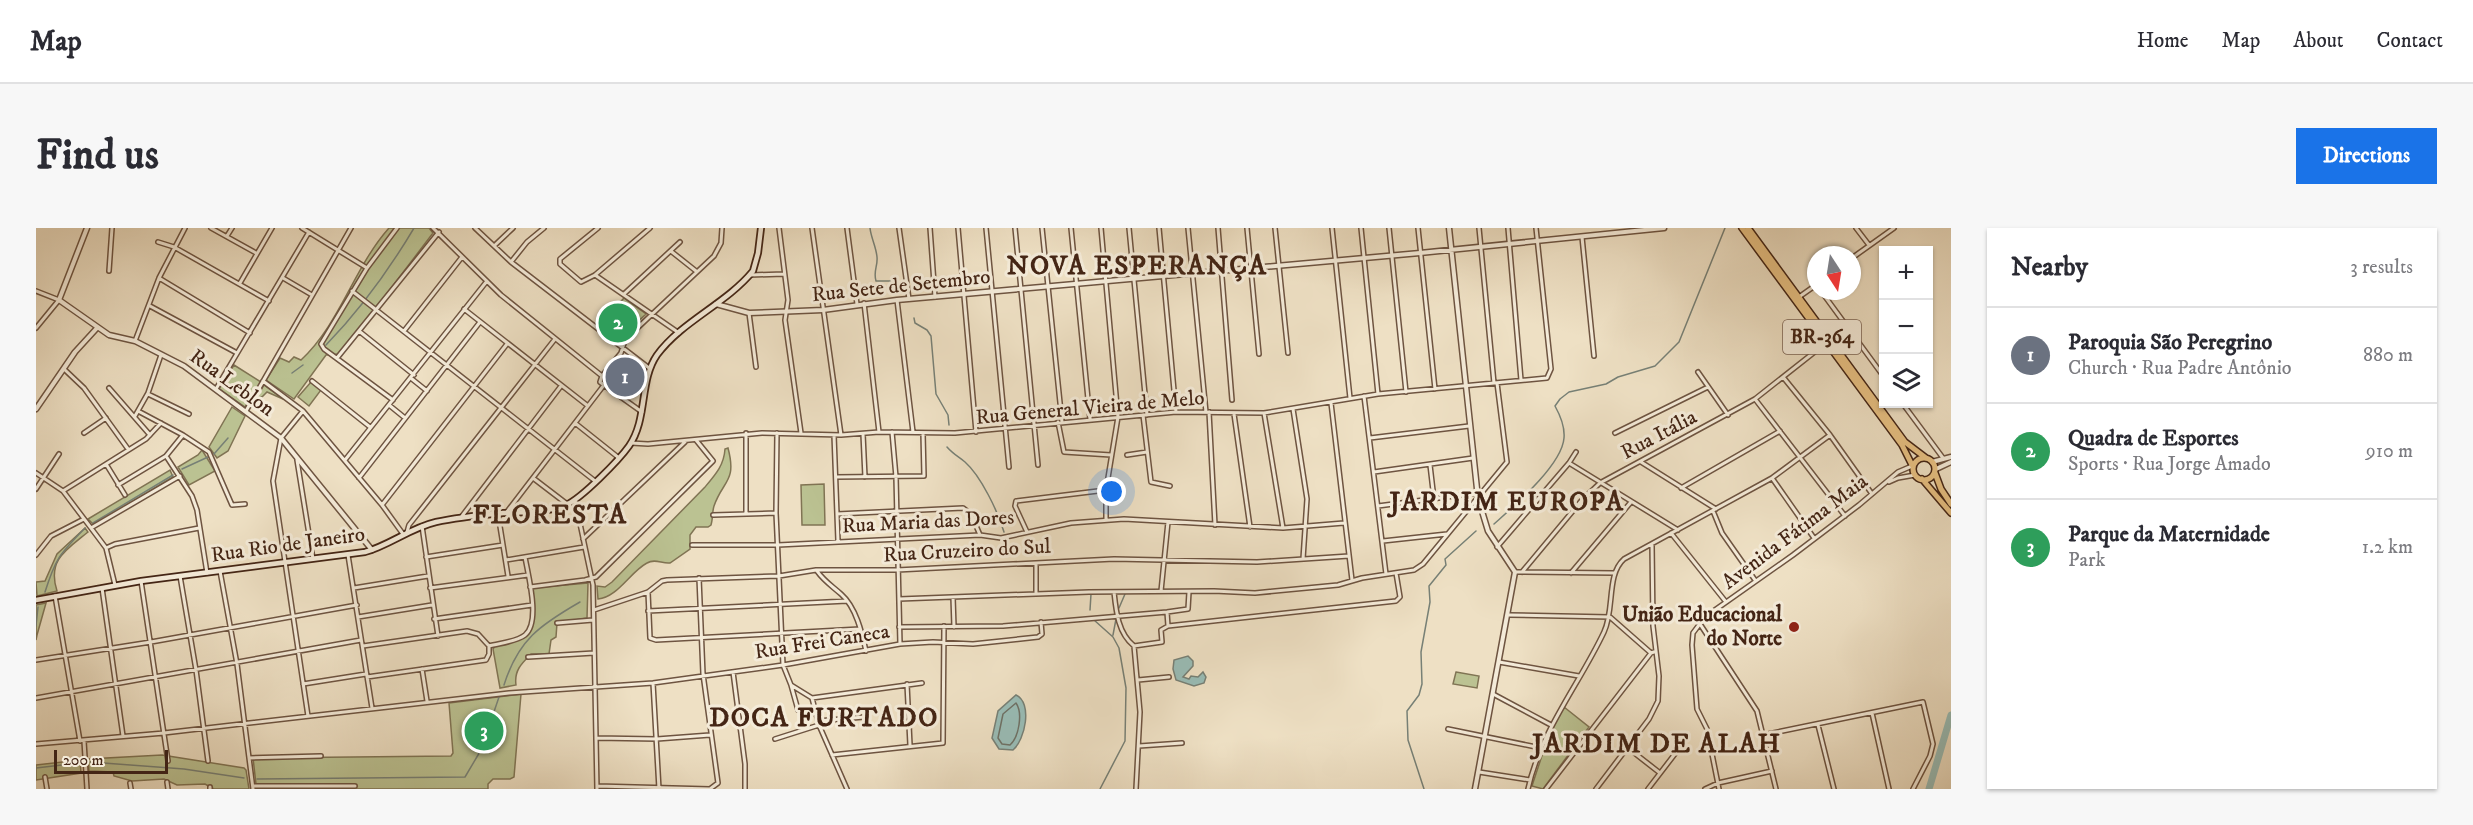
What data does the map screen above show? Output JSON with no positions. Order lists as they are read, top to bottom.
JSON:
{
  "streets": {
    "main road": ["BR-364", "Rua Rio de Janeiro"],
    "street": [
      "Rua Sete de Setembro",
      "Rua Leblon",
      "Rua General Vieira de Melo",
      "Rua Itália",
      "Rua Maria das Dores",
      "Avenida Fátima Maia",
      "Rua Cruzeiro do Sul",
      "Rua Frei Caneca"
    ]
  },
  "crossings": [
    ["Rua Sete de Setembro", "Rua General Vieira de Melo"],
    ["Rua Sete de Setembro", "Rua Rio de Janeiro"],
    ["BR-364", "Rua Itália"],
    ["BR-364", "Avenida Fátima Maia"],
    ["Rua Leblon", "Rua Rio de Janeiro"],
    ["Rua General Vieira de Melo", "Rua Rio de Janeiro"]
  ],
  "districts": [
    "NOVA ESPERANÇA",
    "JARDIM EUROPA",
    "FLORESTA",
    "DOCA FURTADO",
    "JARDIM DE ALAH"
  ],
  "places": ["União Educacional do Norte"],
  "scale_bar": "200 m",
  "north": "bottom",
  "page": {
    "header": "Map",
    "nav": [
      "Home",
      "Map",
      "About",
      "Contact"
    ],
    "buttons": "Directions",
    "title": "Find us",
    "heading": ["Nearby", "3 results"],
    "map_buttons": ["+", "−"],
    "pins": ["2", "1", "3"],
    "list": [
      {
        "mark": "1",
        "name": "Paroquia São Peregrino",
        "note": "Church · Rua Padre Antônio",
        "value": "880 m"
      },
      {
        "mark": "2",
        "name": "Quadra de Esportes",
        "note": "Sports · Rua Jorge Amado",
        "value": "910 m"
      },
      {
        "mark": "3",
        "name": "Parque da Maternidade",
        "note": "Park",
        "value": "1.2 km"
      }
    ],
    "scale": "200 m"
  }
}
